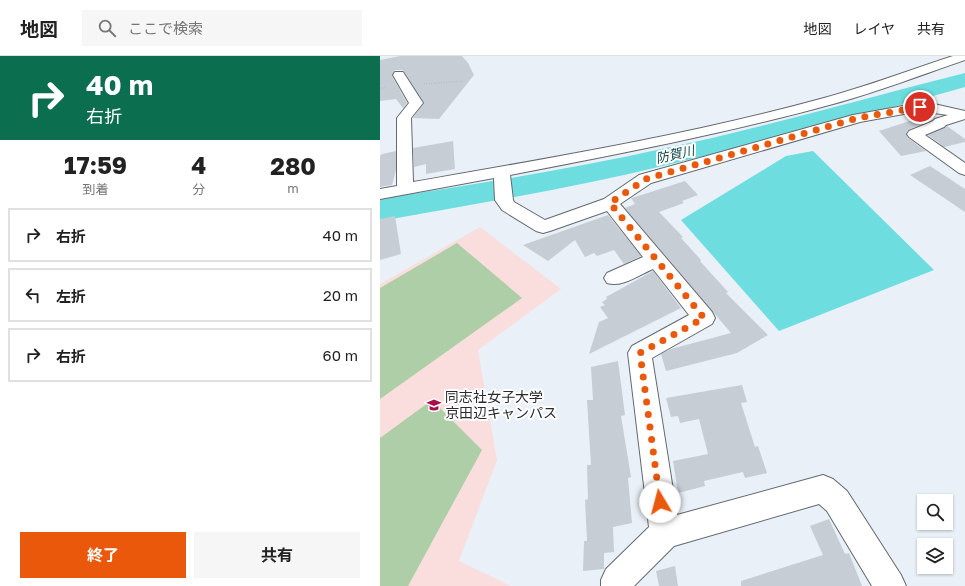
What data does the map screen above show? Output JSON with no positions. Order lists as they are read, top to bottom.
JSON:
{
  "water": ["防賀川"],
  "places": {
    "school or university": ["同志社女子大学 京田辺キャンパス"]
  },
  "page": {
    "header": "地図",
    "search": "ここで検索",
    "nav": ["地図", "レイヤ", "共有"],
    "turn": ["40 m", "右折"],
    "eta": [
      "17:59",
      "到着",
      "4",
      "分",
      "280",
      "m"
    ],
    "list": [
      {
        "name": "右折",
        "value": "40 m"
      },
      {
        "name": "左折",
        "value": "20 m"
      },
      {
        "name": "右折",
        "value": "60 m"
      }
    ],
    "buttons": ["終了", "共有"]
  }
}
